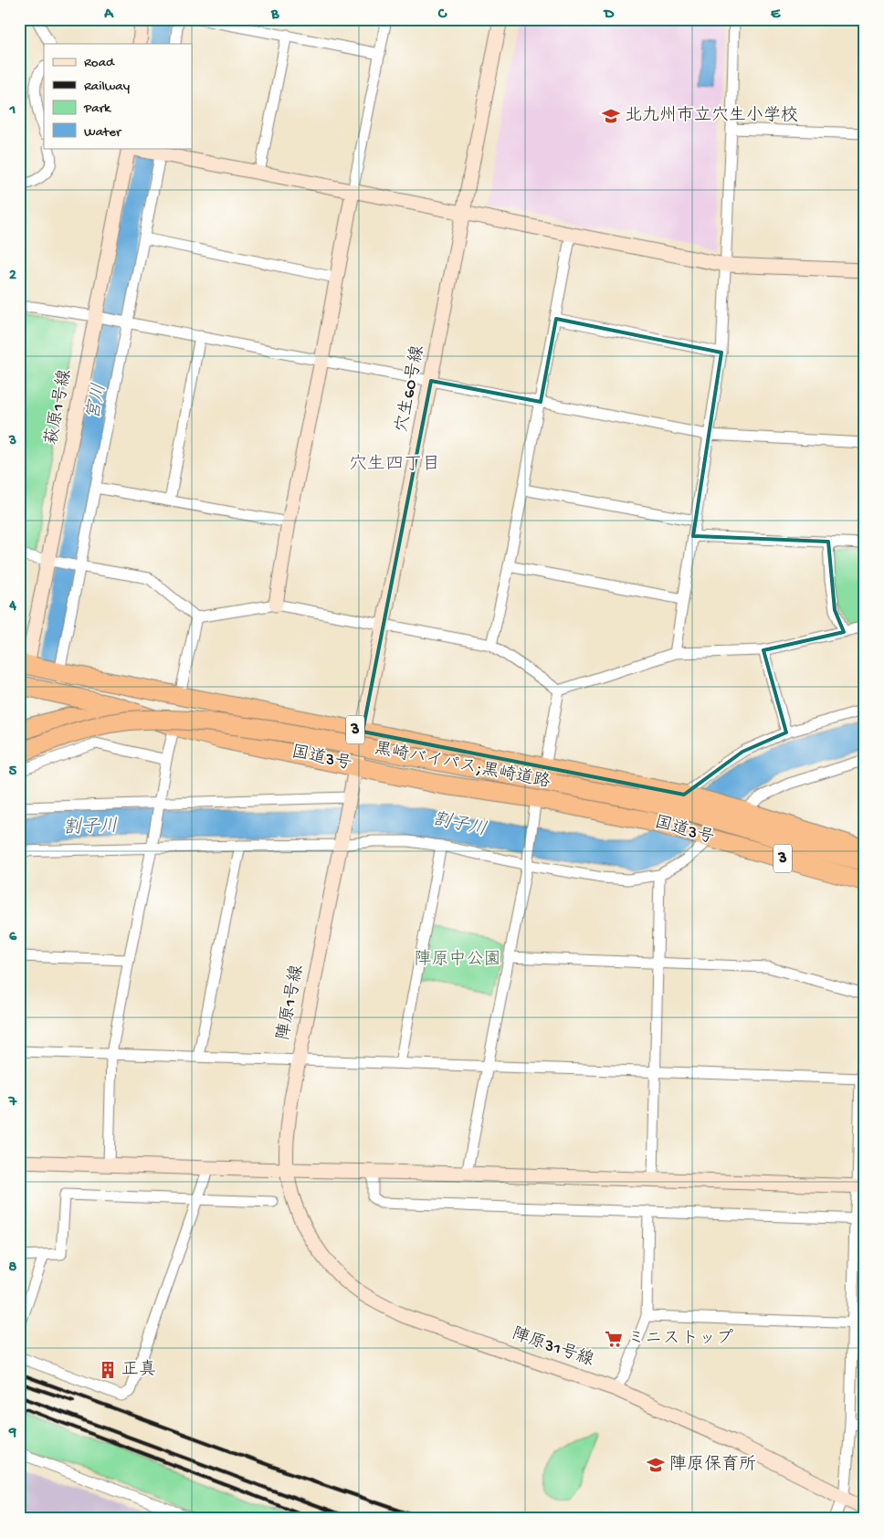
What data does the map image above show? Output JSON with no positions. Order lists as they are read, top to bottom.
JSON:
{
  "streets": {
    "highway": ["3", "国道3号", "黒崎バイパス;黒崎道路"],
    "street": [
      "穴生60号線",
      "萩原1号線",
      "陣原1号線",
      "陣原31号線"
    ]
  },
  "crossings": [
    ["穴生60号線", "国道3号"],
    ["穴生60号線", "陣原1号線"],
    ["萩原1号線", "国道3号"],
    ["3", "国道3号"],
    ["3", "黒崎バイパス;黒崎道路"],
    ["国道3号", "黒崎バイパス;黒崎道路"],
    ["陣原1号線", "陣原31号線"]
  ],
  "districts": ["穴生四丁目"],
  "water": ["宮川", "割子川"],
  "parks": ["陣原中公園"],
  "places": {
    "school or university": ["北九州市立穴生小学校", "陣原保育所"],
    "supermarket": ["ミニストップ"],
    "building": ["正真"]
  },
  "legend": [
    "Road",
    "Railway",
    "Park",
    "Water"
  ],
  "grid": {
    "columns": [
      "A",
      "B",
      "C",
      "D",
      "E"
    ],
    "rows": [
      "1",
      "2",
      "3",
      "4",
      "5",
      "6",
      "7",
      "8",
      "9"
    ]
  }
}
